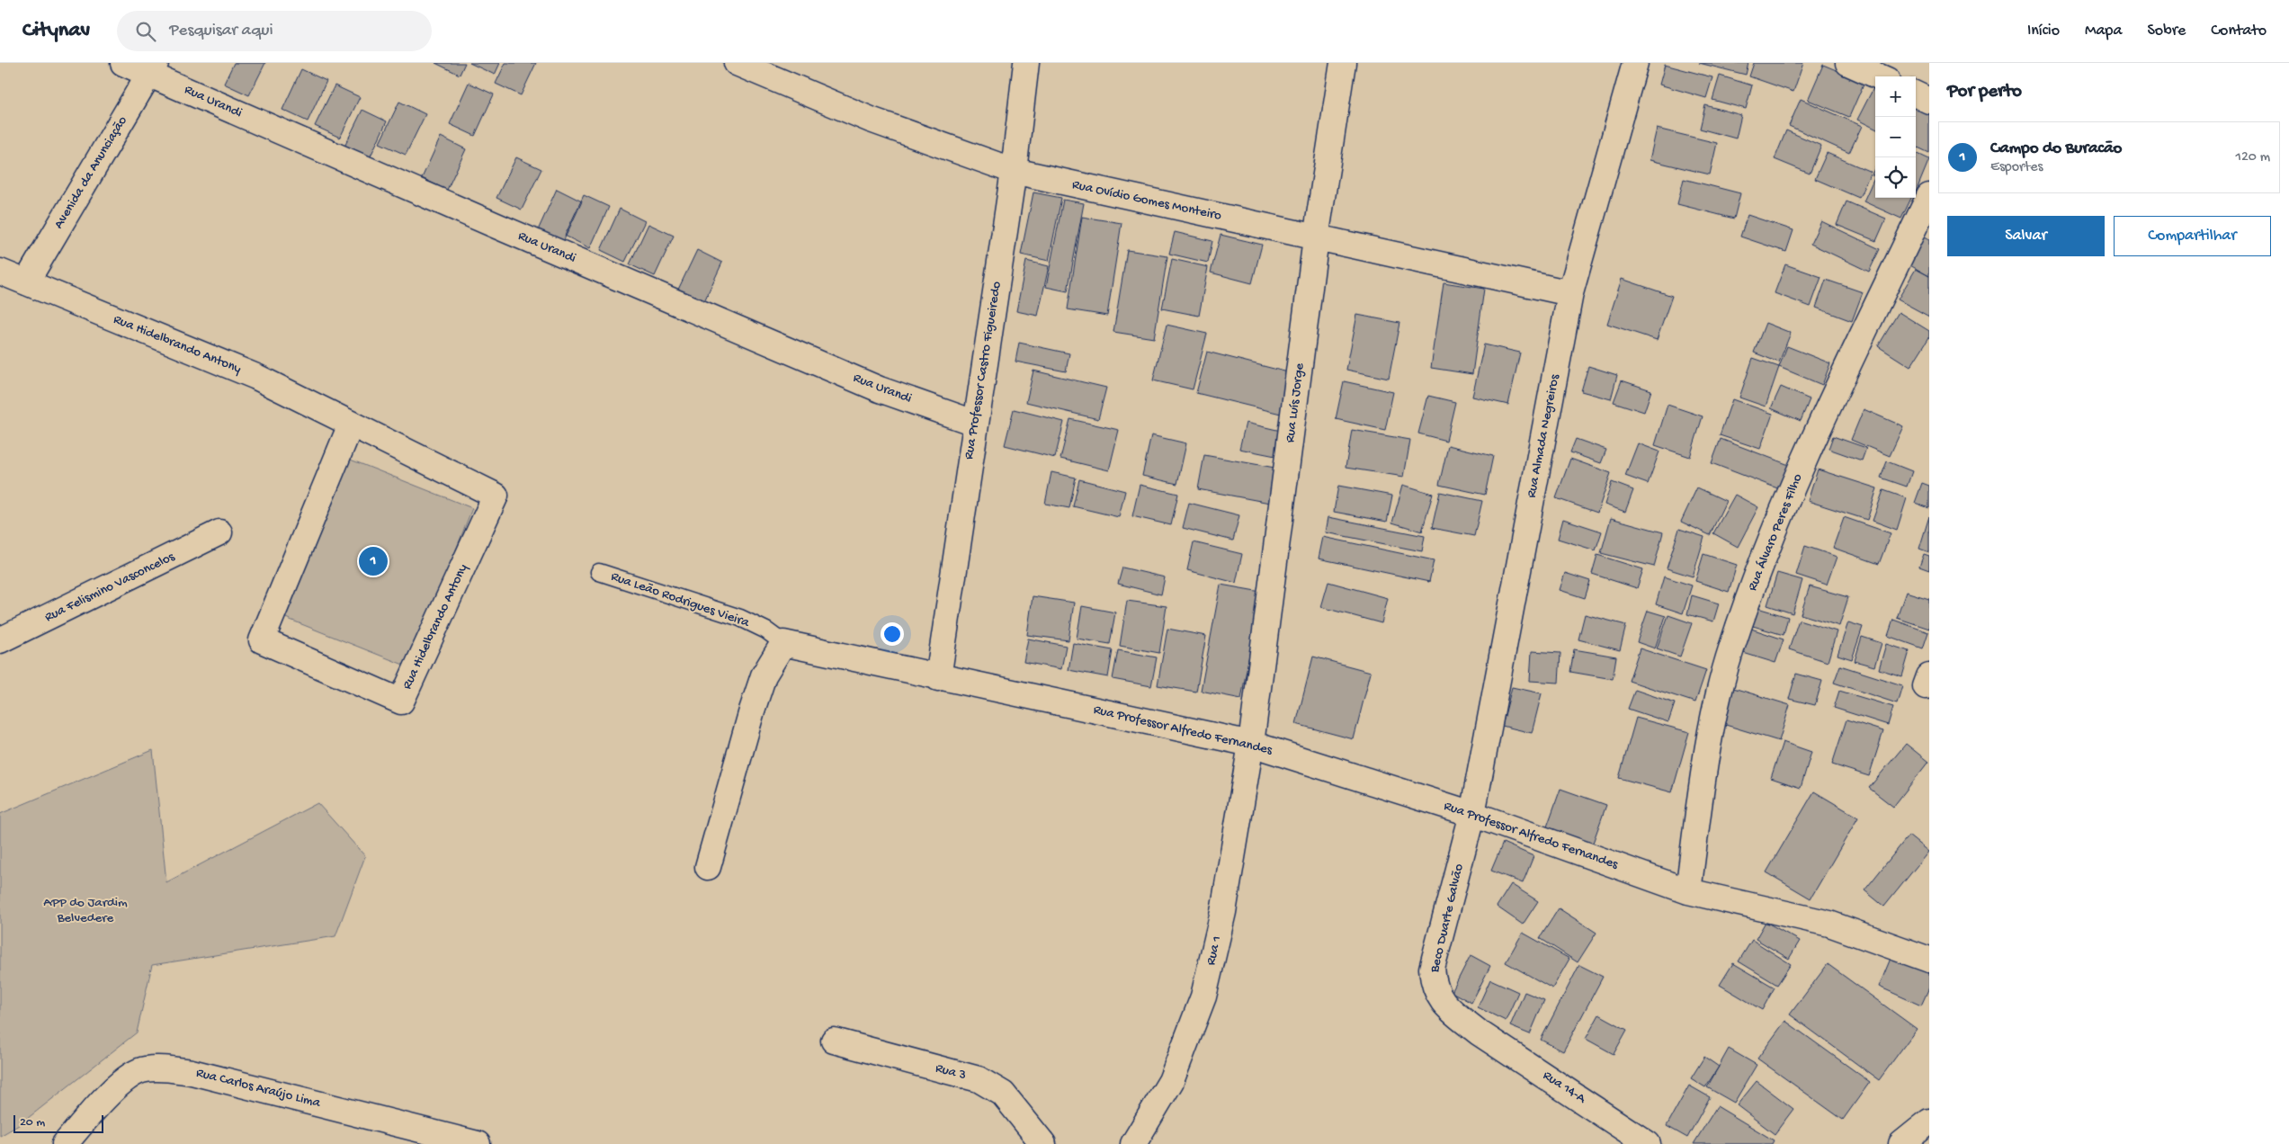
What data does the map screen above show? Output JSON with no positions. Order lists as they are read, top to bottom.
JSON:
{
  "streets": {
    "street": [
      "Rua Urandi",
      "Avenida da Anunciação",
      "Rua Ovídio Gomes Monteiro",
      "Rua Hidelbrando Antony",
      "Rua Professor Castro Figueiredo",
      "Rua Luís Jorge",
      "Rua Almada Negreiros",
      "Rua Álvaro Peres Filho",
      "Rua Felismino Vasconcelos",
      "Rua Professor Alfredo Fernandes",
      "Beco Duarte Galvão",
      "Rua 1",
      "Rua 3",
      "Rua 14-A",
      "Rua Carlos Araújo Lima"
    ],
    "lane": ["Rua Leão Rodrigues Vieira"]
  },
  "crossings": [
    ["Rua Urandi", "Avenida da Anunciação"],
    ["Rua Urandi", "Rua Professor Castro Figueiredo"],
    ["Avenida da Anunciação", "Rua Hidelbrando Antony"],
    ["Rua Ovídio Gomes Monteiro", "Rua Professor Castro Figueiredo"],
    ["Rua Ovídio Gomes Monteiro", "Rua Luís Jorge"],
    ["Rua Ovídio Gomes Monteiro", "Rua Almada Negreiros"],
    ["Rua Professor Castro Figueiredo", "Rua Professor Alfredo Fernandes"],
    ["Rua Luís Jorge", "Rua Professor Alfredo Fernandes"],
    ["Rua Luís Jorge", "Rua 1"],
    ["Rua Almada Negreiros", "Rua Professor Alfredo Fernandes"],
    ["Rua Almada Negreiros", "Beco Duarte Galvão"],
    ["Rua Álvaro Peres Filho", "Rua Professor Alfredo Fernandes"],
    ["Rua Leão Rodrigues Vieira", "Rua Professor Alfredo Fernandes"],
    ["Rua Professor Alfredo Fernandes", "Beco Duarte Galvão"],
    ["Rua Professor Alfredo Fernandes", "Rua 1"],
    ["Beco Duarte Galvão", "Rua 14-A"]
  ],
  "parks": ["APP do Jardim Belvedere"],
  "scale_bar": "20 m",
  "page": {
    "header": "Citynav",
    "search": "Pesquisar aqui",
    "nav": [
      "Início",
      "Mapa",
      "Sobre",
      "Contato"
    ],
    "heading": "Por perto",
    "map_buttons": ["+", "−"],
    "list": [
      {
        "mark": "1",
        "name": "Campo do Buracão",
        "note": "Esportes",
        "value": "120 m"
      }
    ],
    "buttons": ["Salvar", "Compartilhar"],
    "pins": "1",
    "scale": "20 m"
  }
}
